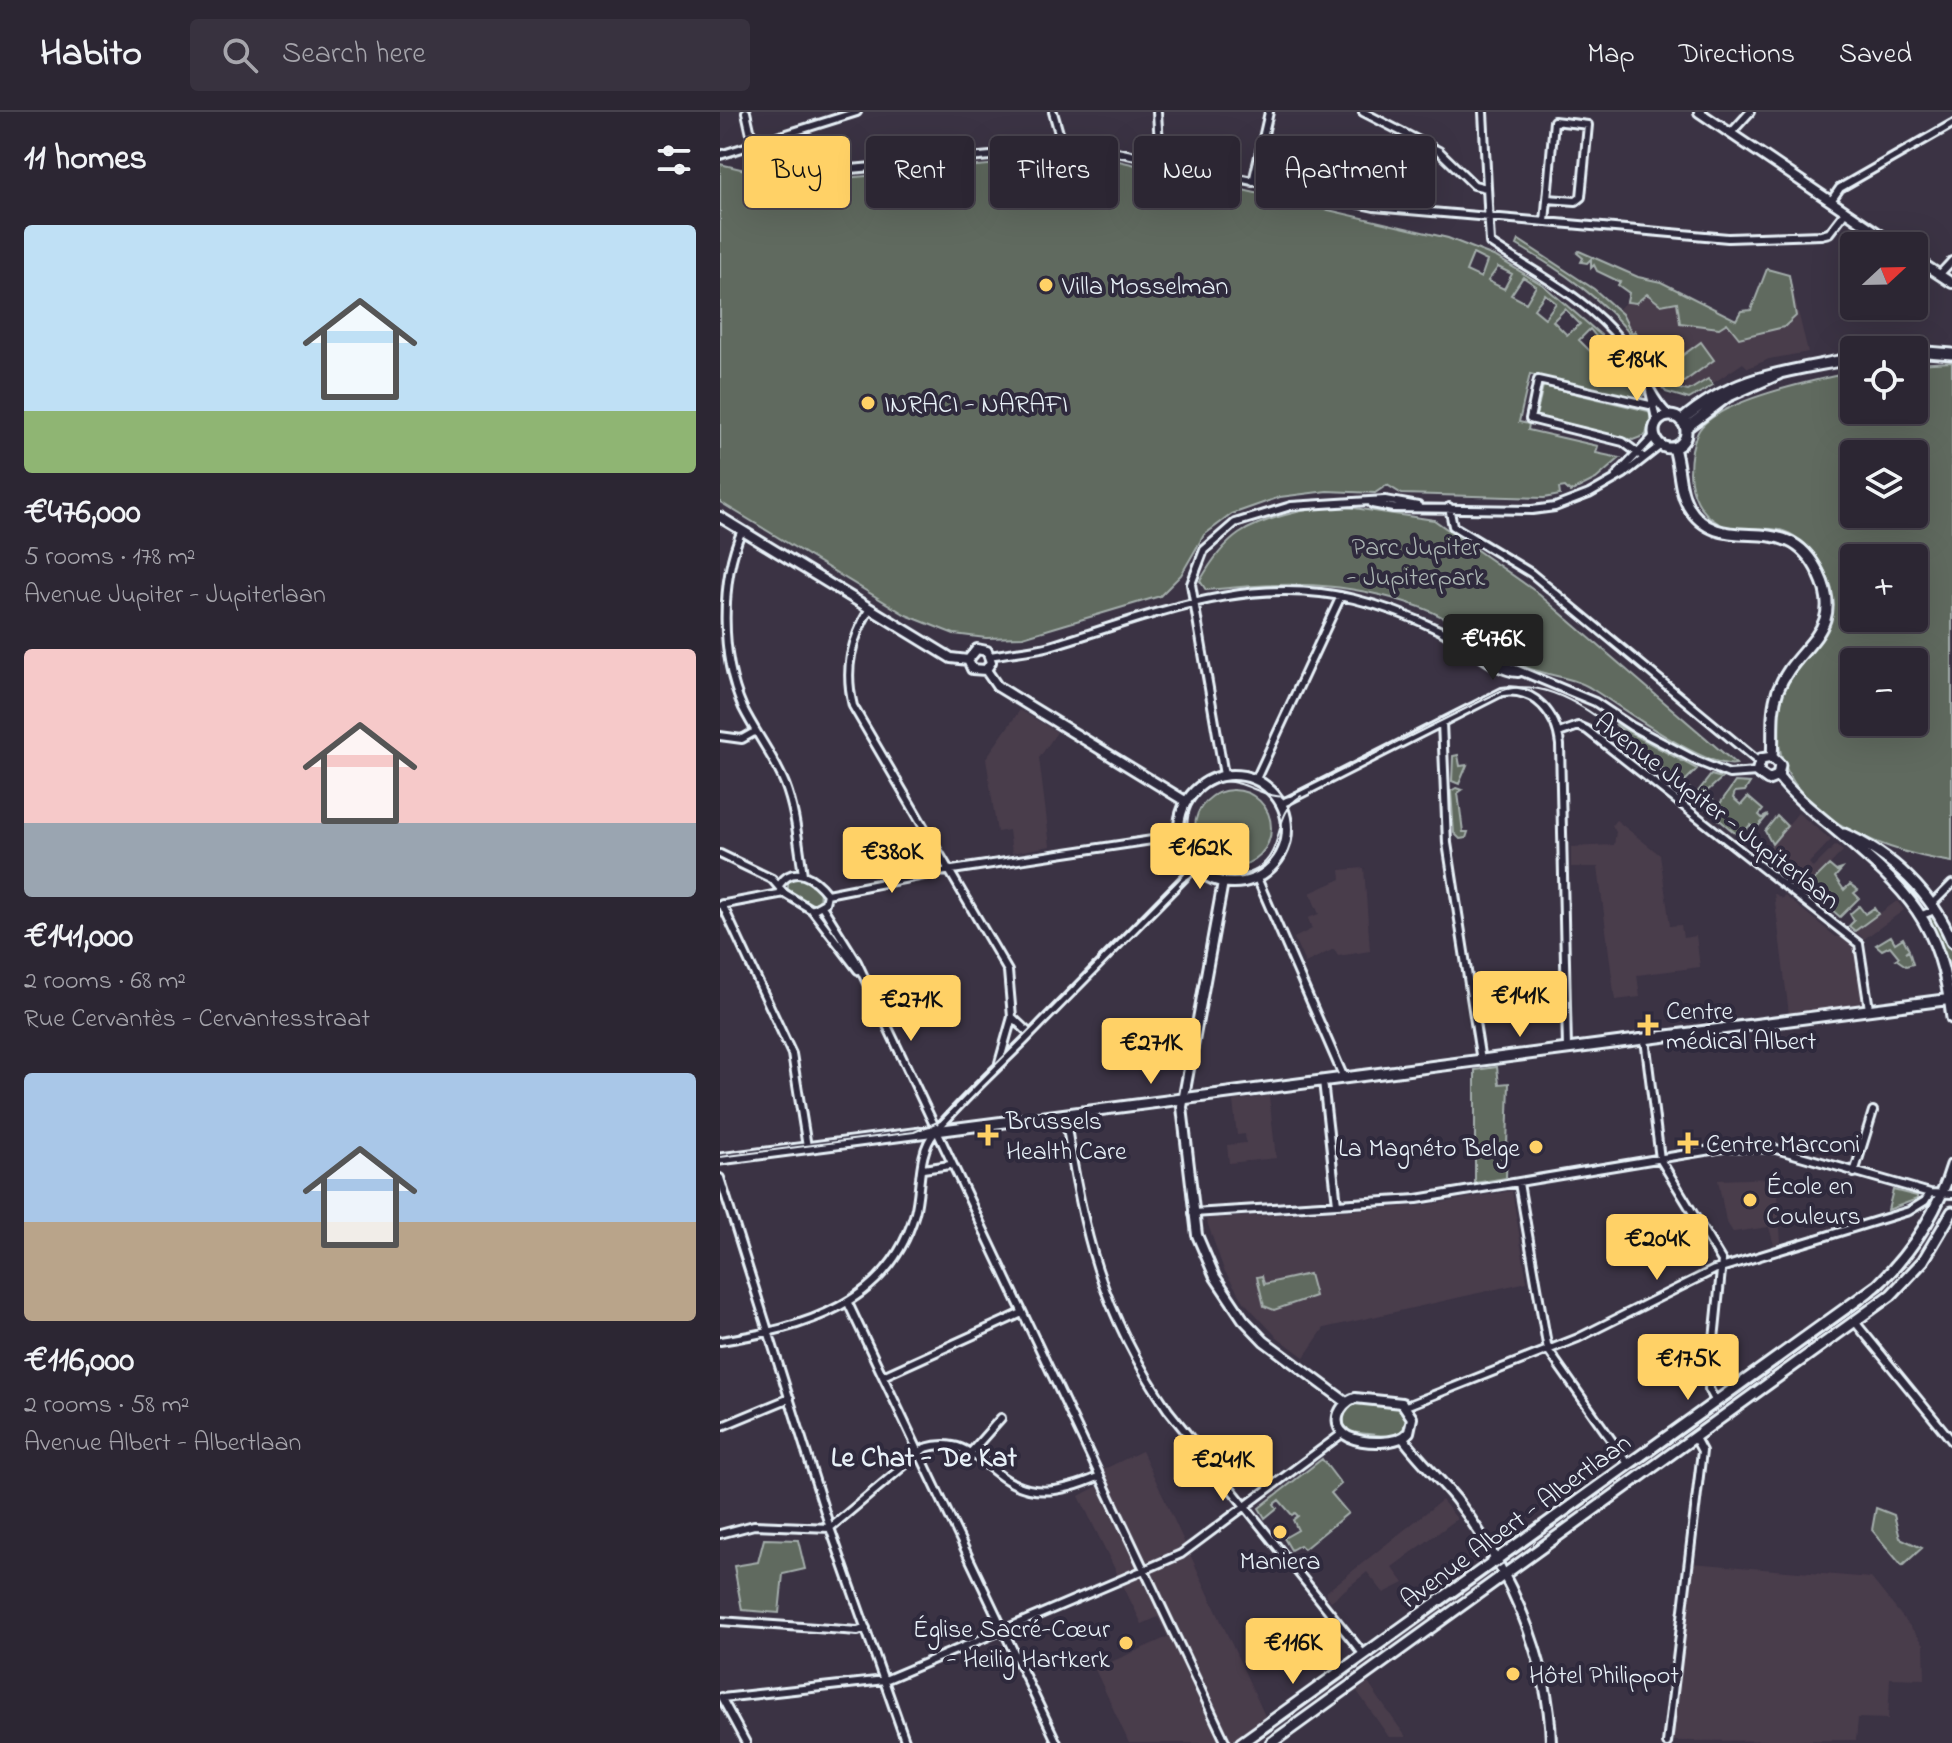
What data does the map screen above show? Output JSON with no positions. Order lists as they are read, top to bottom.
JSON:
{
  "streets": {
    "main road": ["Avenue Albert - Albertlaan"],
    "street": ["Avenue Jupiter - Jupiterlaan"]
  },
  "districts": ["Le Chat - De Kat"],
  "parks": ["Parc Jupiter - Jupiterpark"],
  "places": {
    "other": [
      "Villa Mosselman",
      "INRACI - NARAFI",
      "La Magnéto Belge",
      "École en Couleurs",
      "Maniera",
      "Église Sacré-Cœur - Heilig Hartkerk",
      "Hôtel Philippot"
    ],
    "health": ["Centre médical Albert", "Brussels Health Care", "Centre Marconi"]
  },
  "north": "right",
  "page": {
    "header": "Habito",
    "search": "Search here",
    "nav": ["Map", "Directions", "Saved"],
    "heading": "11 homes",
    "chip": [
      "Buy",
      "Rent",
      "Filters",
      "New",
      "Apartment"
    ],
    "list": [
      {
        "name": "€476,000",
        "note": "5 rooms · 178 m² · Avenue Jupiter - Jupiterlaan"
      },
      {
        "name": "€141,000",
        "note": "2 rooms · 68 m² · Rue Cervantès - Cervantesstraat"
      },
      {
        "name": "€116,000",
        "note": "2 rooms · 58 m² · Avenue Albert - Albertlaan"
      }
    ],
    "map_buttons": ["+", "−"],
    "price": [
      "€184K",
      "€476K",
      "€162K",
      "€380K",
      "€141K",
      "€271K",
      "€271K",
      "€204K",
      "€175K",
      "€241K",
      "€116K"
    ]
  }
}
